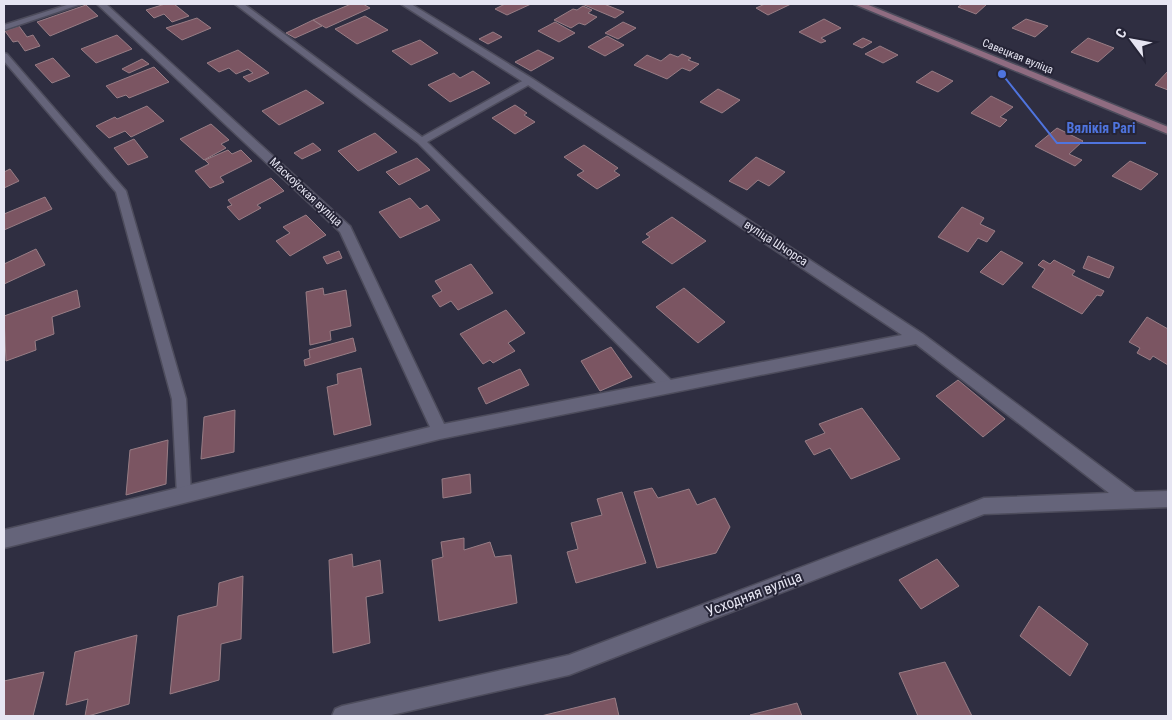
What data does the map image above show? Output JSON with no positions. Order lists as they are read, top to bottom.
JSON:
{
  "streets": {
    "main road": ["Савецкая вуліца"],
    "street": ["Маскоўская вуліца", "вуліца Шчорса", "Усходняя вуліца"]
  },
  "crossings": [
    ["вуліца Шчорса", "Усходняя вуліца"]
  ],
  "places": ["Вялікія Рагі"],
  "north": "top left"
}
